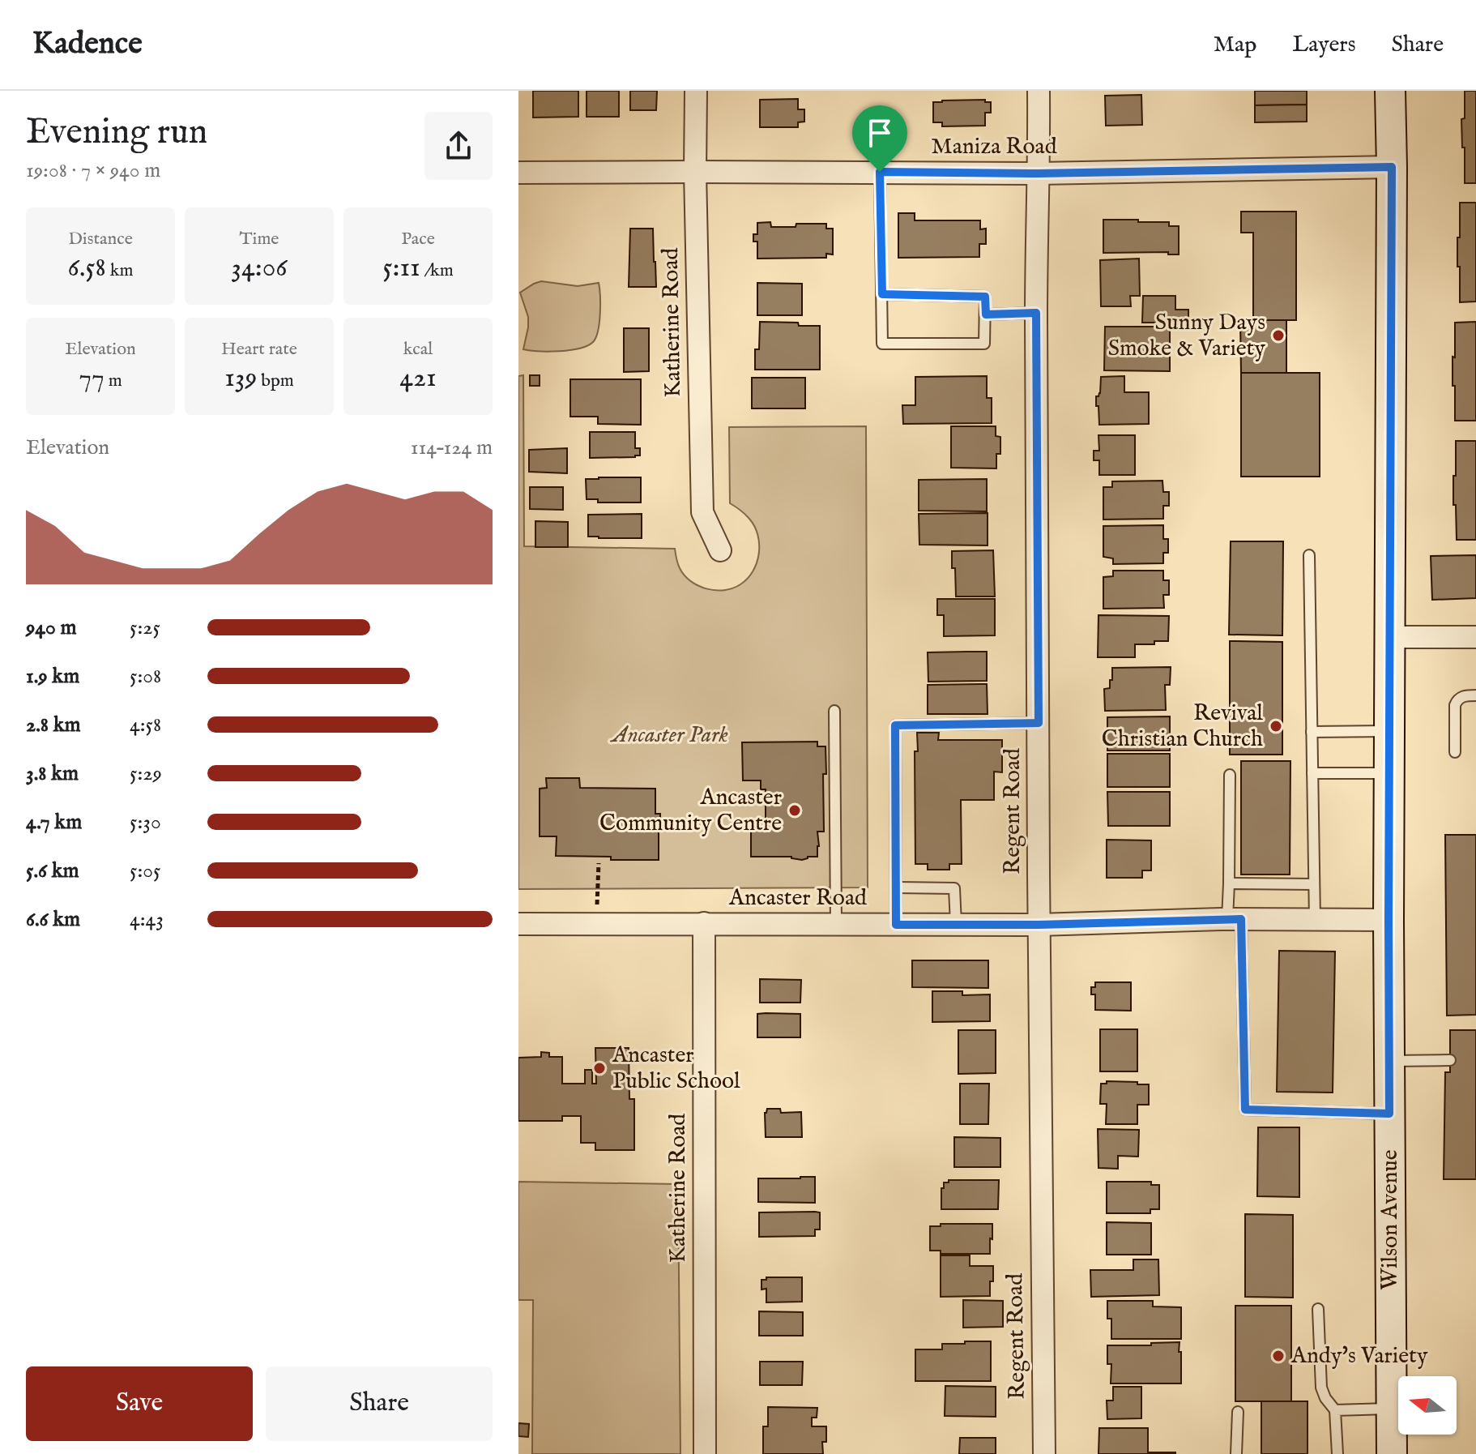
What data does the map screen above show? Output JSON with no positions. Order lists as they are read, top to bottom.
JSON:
{
  "streets": {
    "main road": ["Wilson Avenue"],
    "street": [
      "Maniza Road",
      "Katherine Road",
      "Regent Road",
      "Ancaster Road"
    ]
  },
  "crossings": [
    ["Maniza Road", "Katherine Road"],
    ["Maniza Road", "Regent Road"],
    ["Maniza Road", "Wilson Avenue"],
    ["Katherine Road", "Ancaster Road"],
    ["Regent Road", "Ancaster Road"],
    ["Ancaster Road", "Wilson Avenue"]
  ],
  "parks": ["Ancaster Park"],
  "places": [
    "Sunny Days Smoke & Variety",
    "Revival Christian Church",
    "Ancaster Community Centre",
    "Ancaster Public School",
    "Andy's Variety"
  ],
  "north": "left",
  "page": {
    "header": "Kadence",
    "nav": ["Map", "Layers", "Share"],
    "heading": ["Evening run", "19:08 · 7 × 940 m"],
    "stats": [
      ["Distance", "6.58 km"],
      ["Time", "34:06"],
      ["Pace", "5:11 /km"],
      ["Elevation", "77 m"],
      ["Heart rate", "139 bpm"],
      ["kcal", "421"]
    ],
    "chart": ["Elevation", "114–124 m"],
    "list": [
      {
        "name": "940 m",
        "note": "5:25"
      },
      {
        "name": "1.9 km",
        "note": "5:08"
      },
      {
        "name": "2.8 km",
        "note": "4:58"
      },
      {
        "name": "3.8 km",
        "note": "5:29"
      },
      {
        "name": "4.7 km",
        "note": "5:30"
      },
      {
        "name": "5.6 km",
        "note": "5:05"
      },
      {
        "name": "6.6 km",
        "note": "4:43"
      }
    ],
    "buttons": ["Save", "Share"]
  }
}
